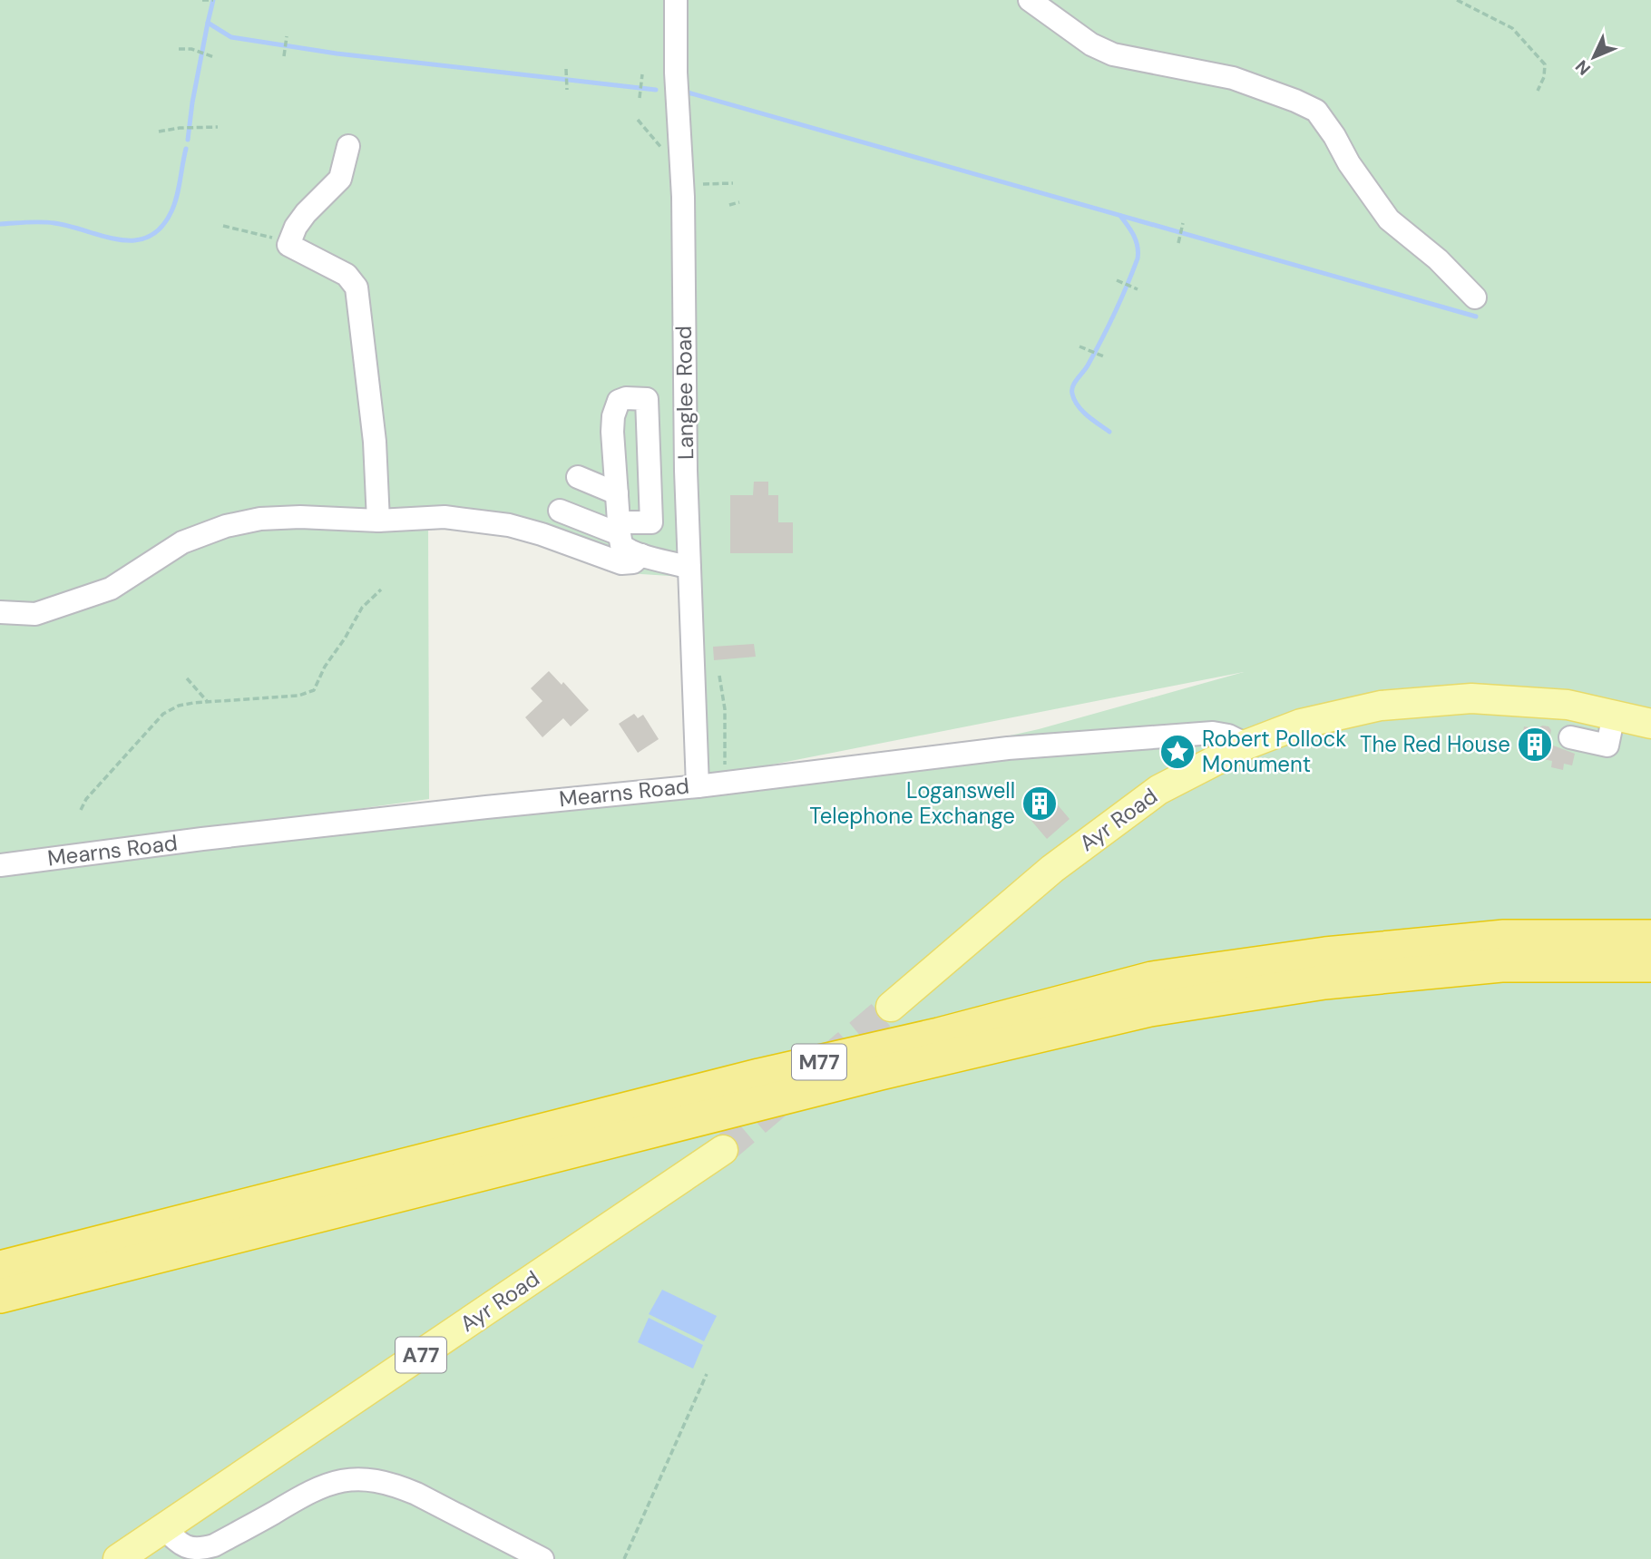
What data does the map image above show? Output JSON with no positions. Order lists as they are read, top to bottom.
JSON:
{
  "streets": {
    "highway": ["M77"],
    "main road": ["Ayr Road", "A77"],
    "street": ["Langlee Road", "Mearns Road"]
  },
  "crossings": [
    ["Langlee Road", "Mearns Road"],
    ["Mearns Road", "Ayr Road"]
  ],
  "places": {
    "building": ["The Red House", "Loganswell Telephone Exchange"],
    "place": ["Robert Pollock Monument"]
  },
  "north": "bottom left"
}
